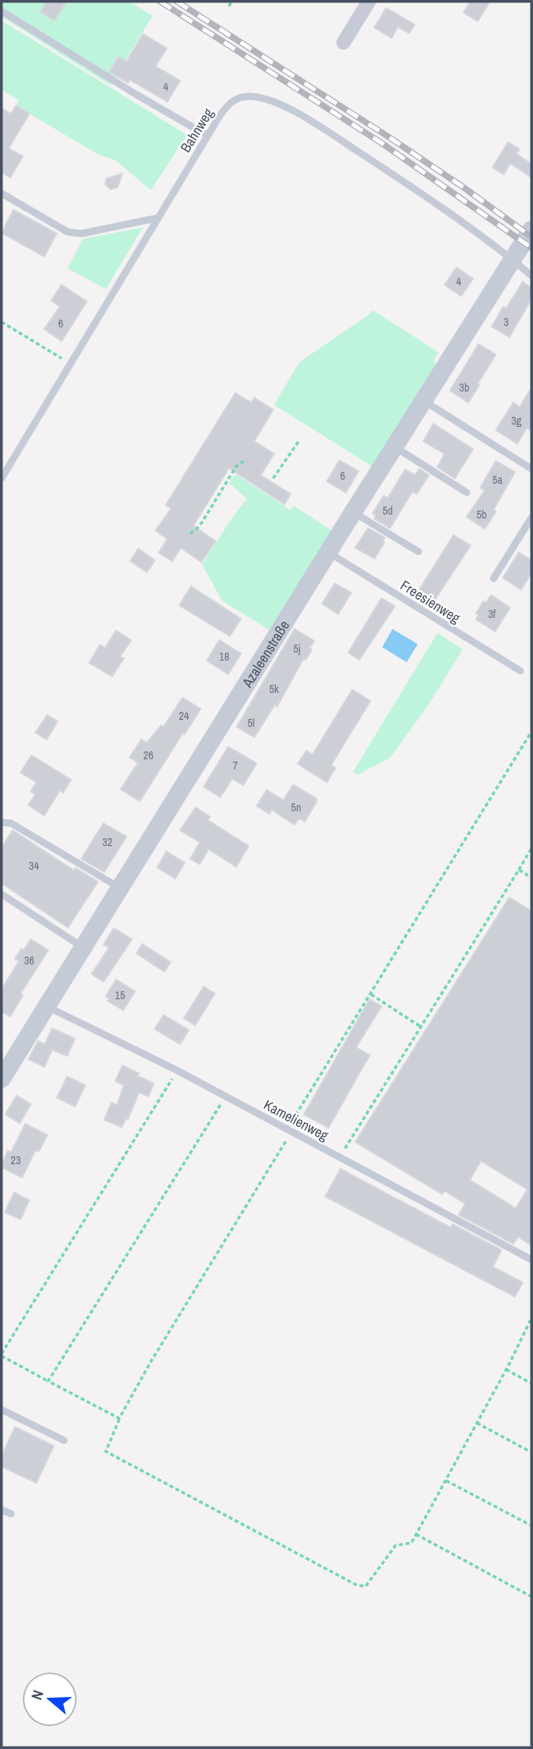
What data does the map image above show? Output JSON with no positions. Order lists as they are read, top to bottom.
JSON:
{
  "streets": {
    "street": ["Azaleenstraße"],
    "lane": ["Bahnweg", "Freesienweg", "Kamelienweg"]
  },
  "crossings": [
    ["Bahnweg", "Azaleenstraße"],
    ["Freesienweg", "Azaleenstraße"],
    ["Azaleenstraße", "Kamelienweg"]
  ],
  "house_numbers": [
    "4",
    "4",
    "3",
    "6",
    "3b",
    "3g",
    "6",
    "5a",
    "5d",
    "5b",
    "3f",
    "5j",
    "18",
    "5k",
    "24",
    "5l",
    "26",
    "7",
    "5n",
    "32",
    "34",
    "36",
    "15",
    "23"
  ],
  "north": "left"
}
